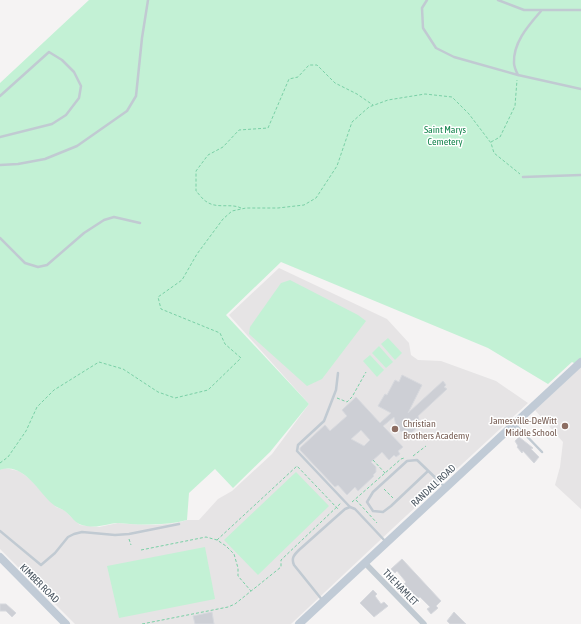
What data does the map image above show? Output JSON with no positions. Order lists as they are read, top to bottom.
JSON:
{
  "streets": {
    "street": ["RANDALL ROAD", "KIMBER ROAD", "THE HAMLET"]
  },
  "crossings": [
    ["RANDALL ROAD", "THE HAMLET"]
  ],
  "parks": ["Saint Marys Cemetery"],
  "places": ["Jamesville-DeWitt Middle School", "Christian Brothers Academy"]
}
